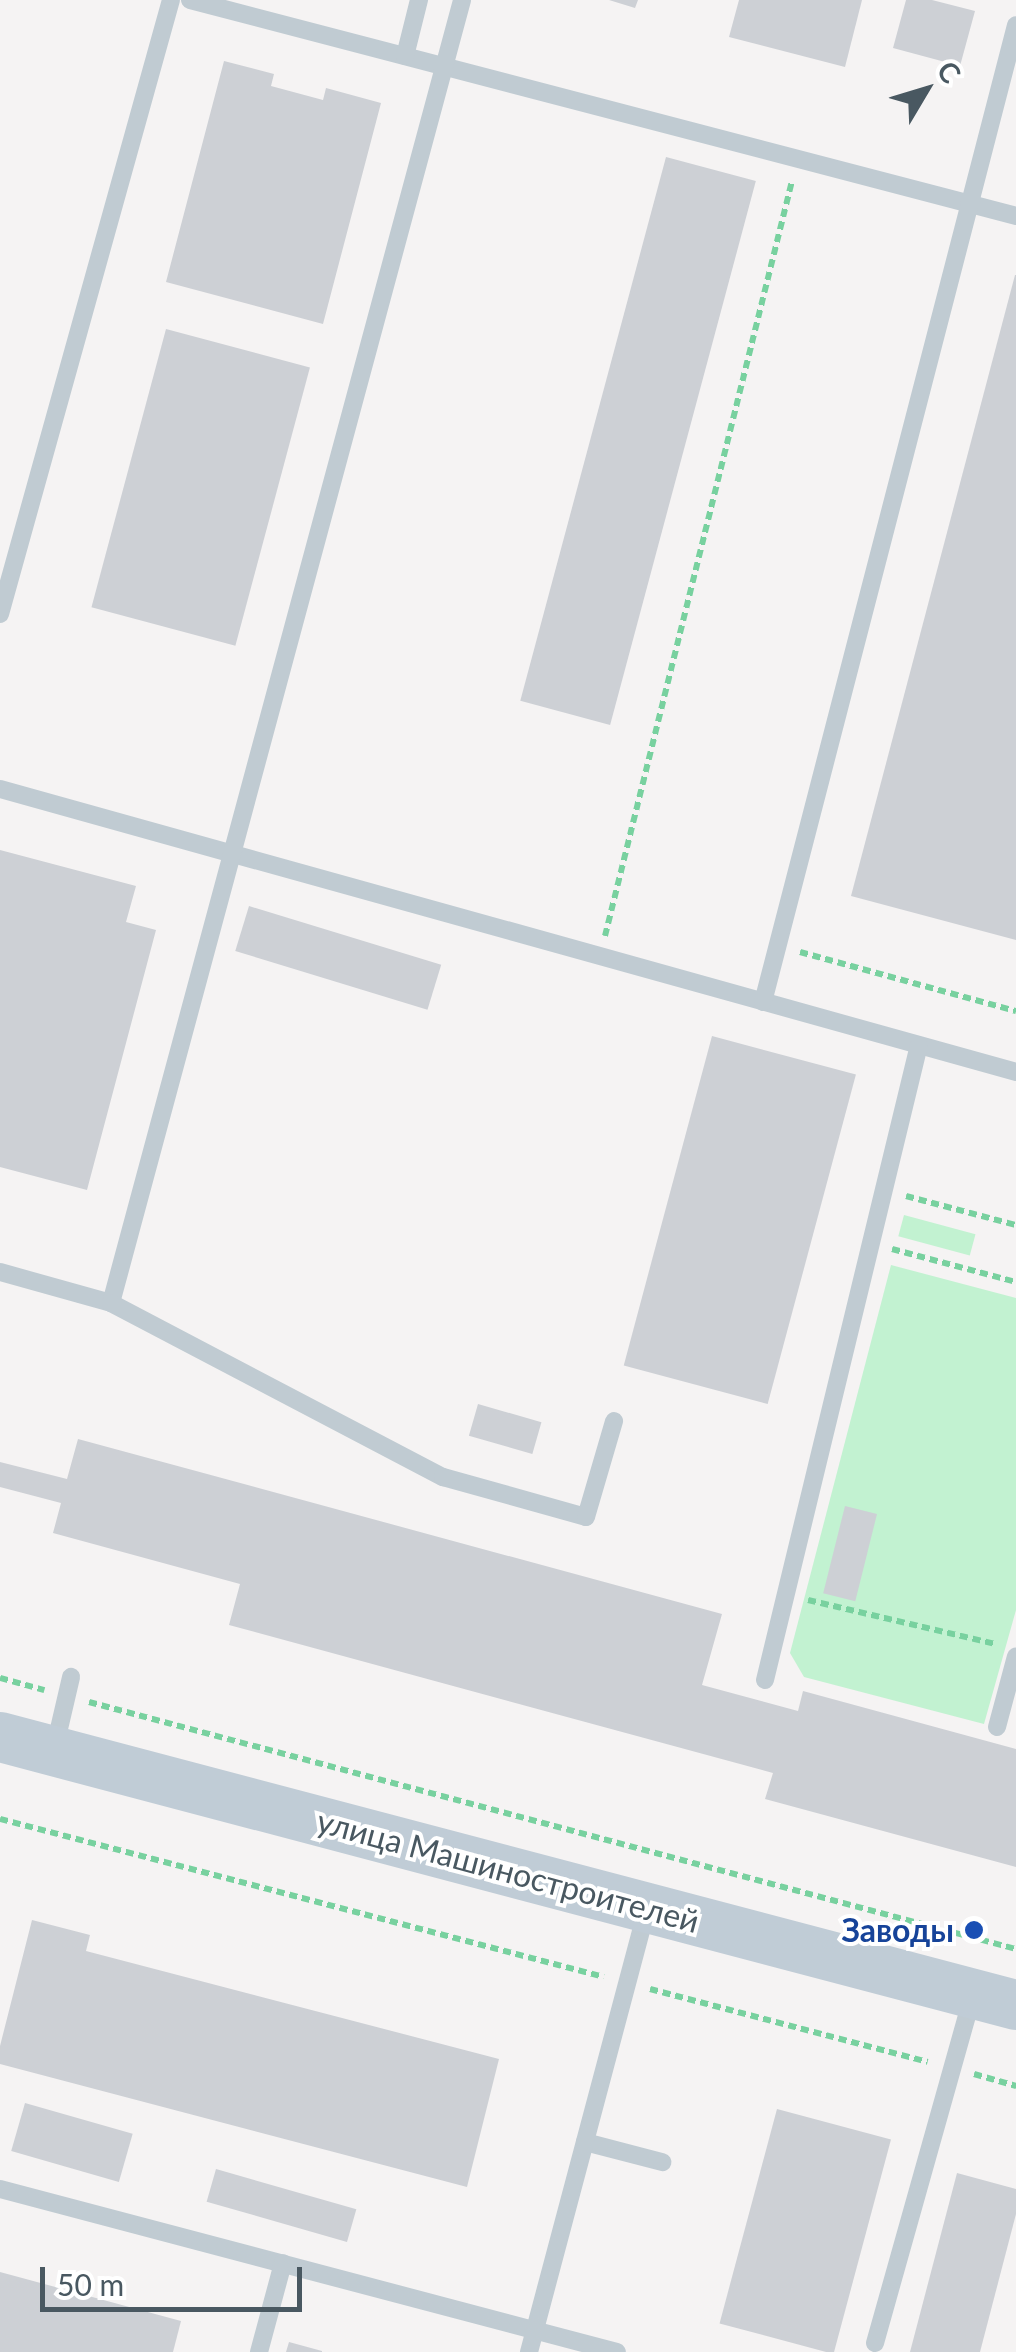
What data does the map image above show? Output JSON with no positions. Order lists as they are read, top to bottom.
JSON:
{
  "streets": {
    "main road": ["улица Машиностроителей"]
  },
  "places": ["Заводы"],
  "scale_bar": "50 m",
  "north": "top right"
}
